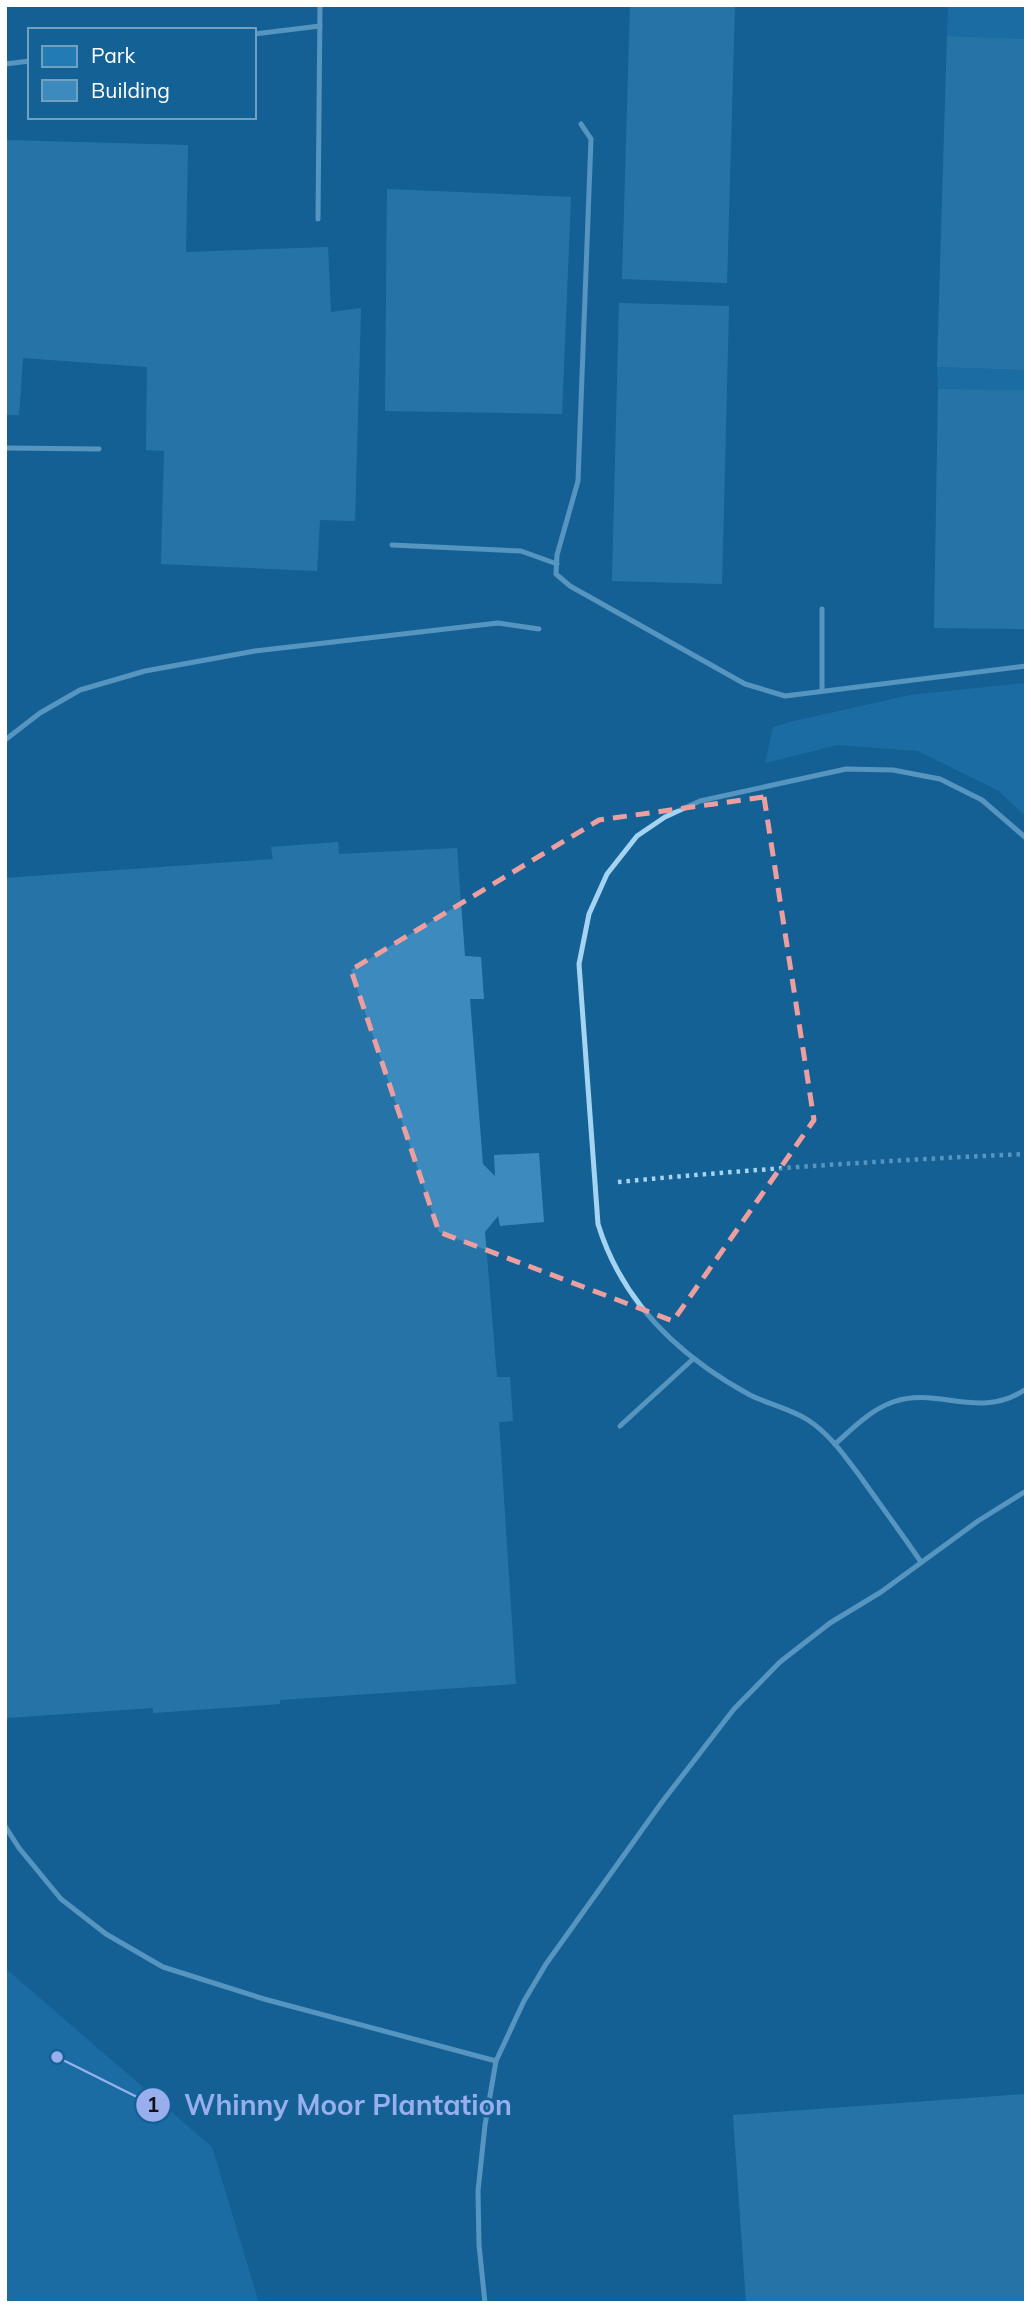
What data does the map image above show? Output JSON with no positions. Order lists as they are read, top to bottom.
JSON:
{
  "places": ["Whinny Moor Plantation"],
  "legend": ["Park", "Building"]
}
